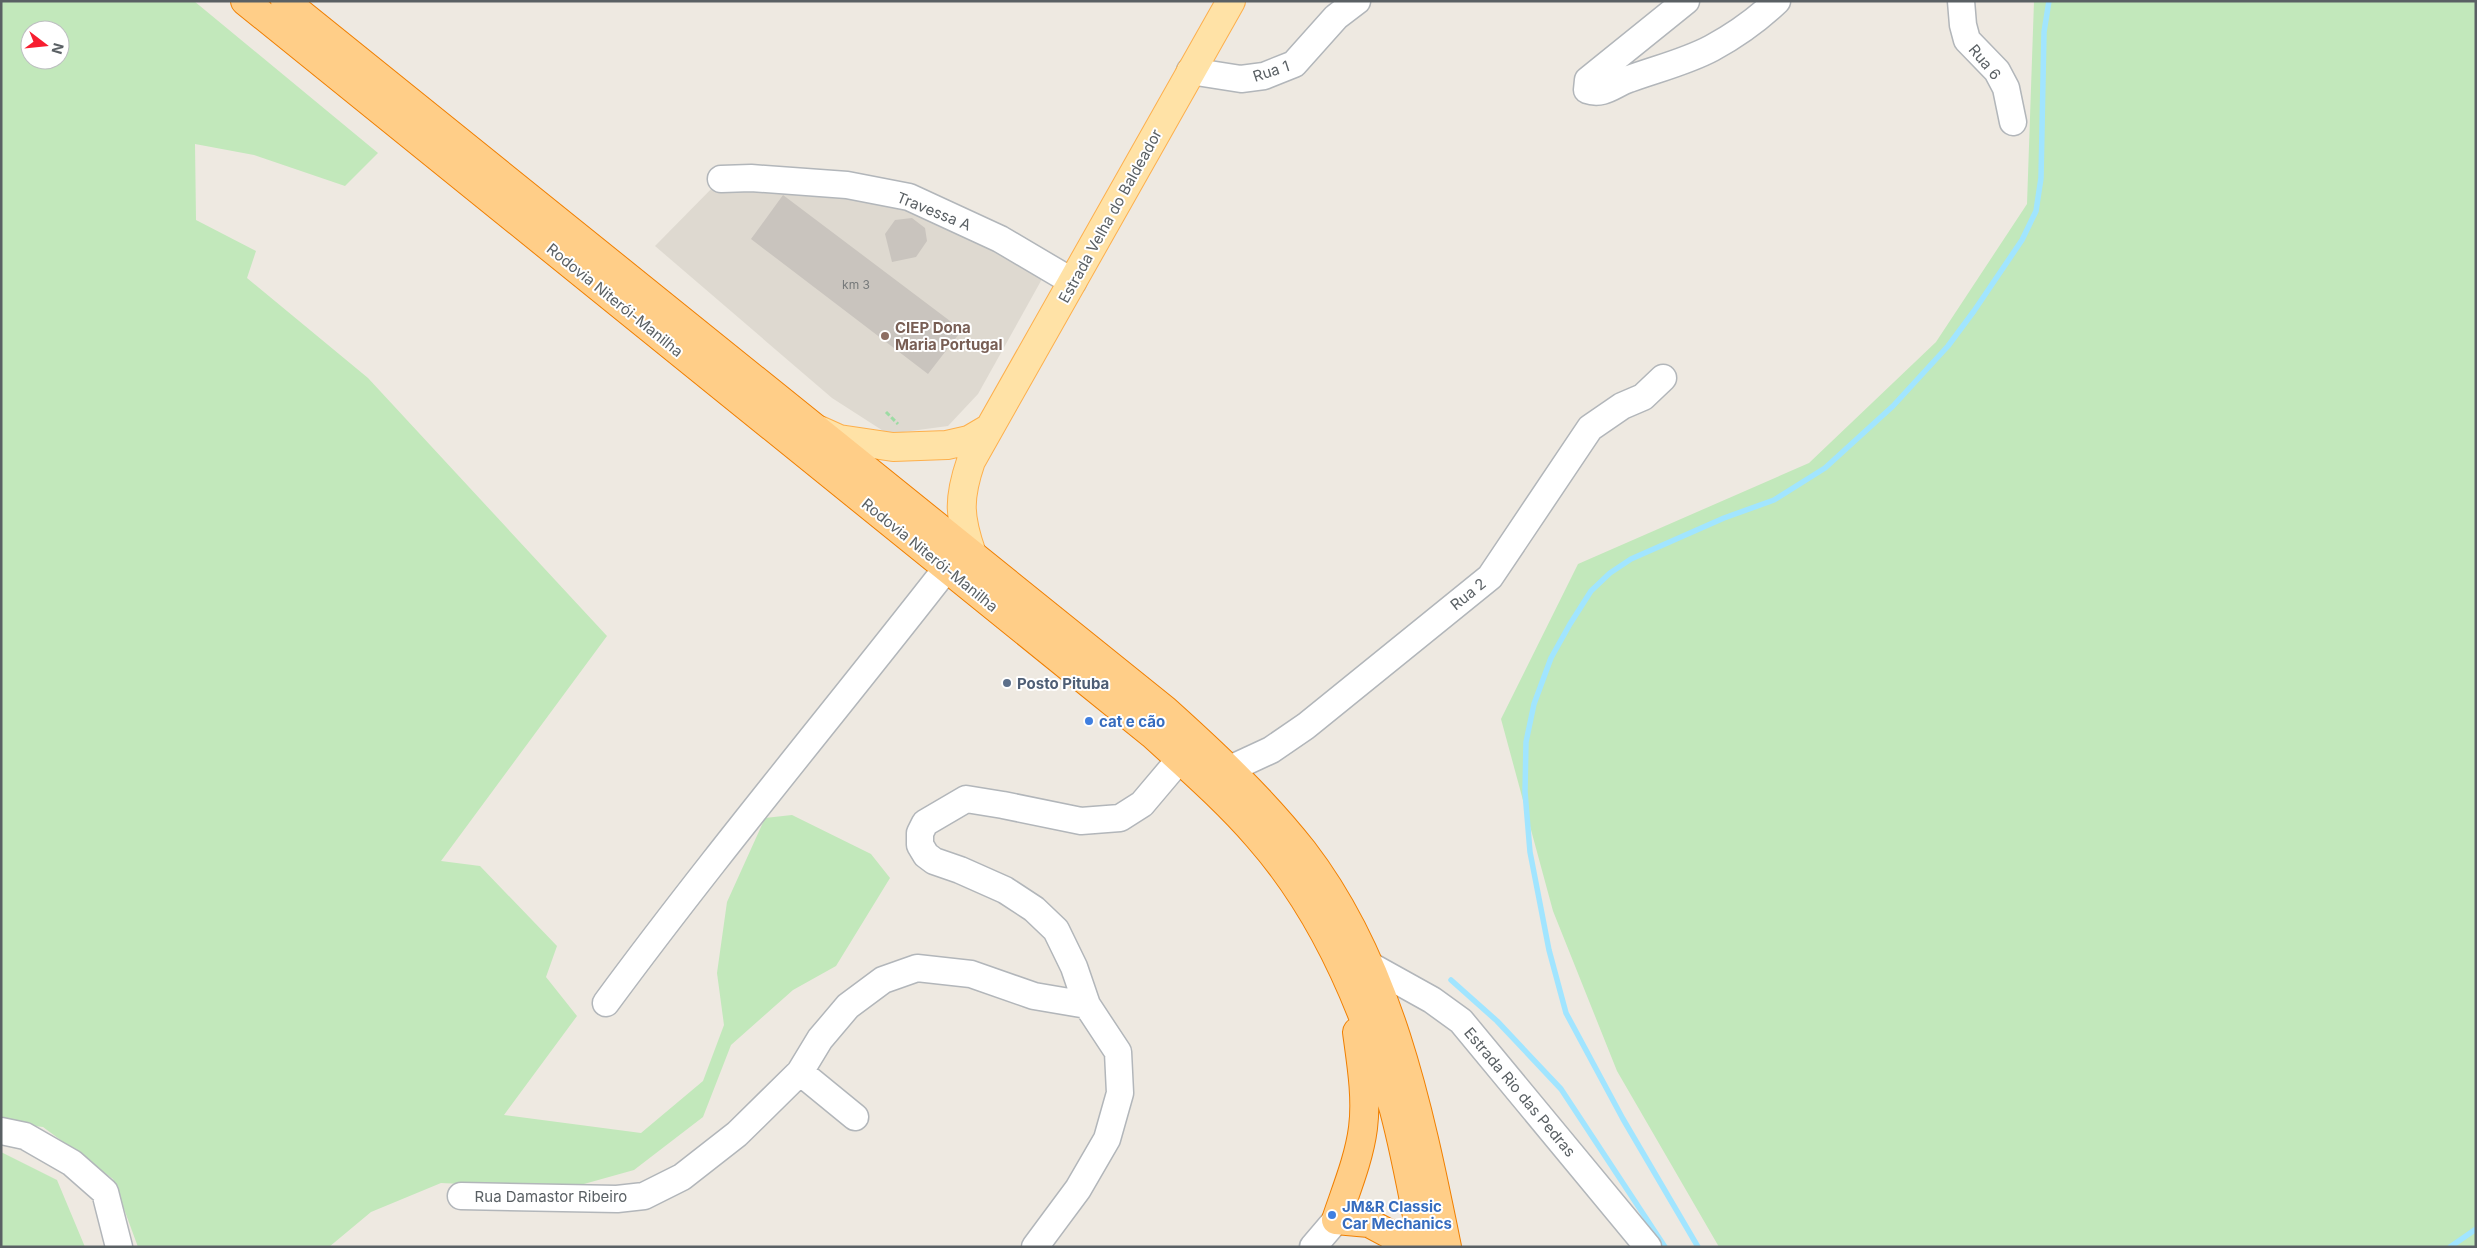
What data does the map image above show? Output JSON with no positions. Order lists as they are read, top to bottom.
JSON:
{
  "streets": {
    "highway": ["Rodovia Niterói-Manilha"],
    "main road": ["Estrada Velha do Baldeador"],
    "street": [
      "Rua 6",
      "Rua 1",
      "Travessa A",
      "Rua 2",
      "Estrada Rio das Pedras",
      "Rua Damastor Ribeiro"
    ]
  },
  "crossings": [
    ["Rua 1", "Estrada Velha do Baldeador"],
    ["Travessa A", "Estrada Velha do Baldeador"],
    ["Estrada Velha do Baldeador", "Rodovia Niterói-Manilha"],
    ["Rodovia Niterói-Manilha", "Rua 2"],
    ["Rodovia Niterói-Manilha", "Estrada Rio das Pedras"]
  ],
  "places": [
    "CIEP Dona Maria Portugal",
    "Posto Pituba",
    "cat e cão",
    "JM&R Classic Car Mechanics"
  ],
  "house_numbers": ["km 3"],
  "north": "right"
}
